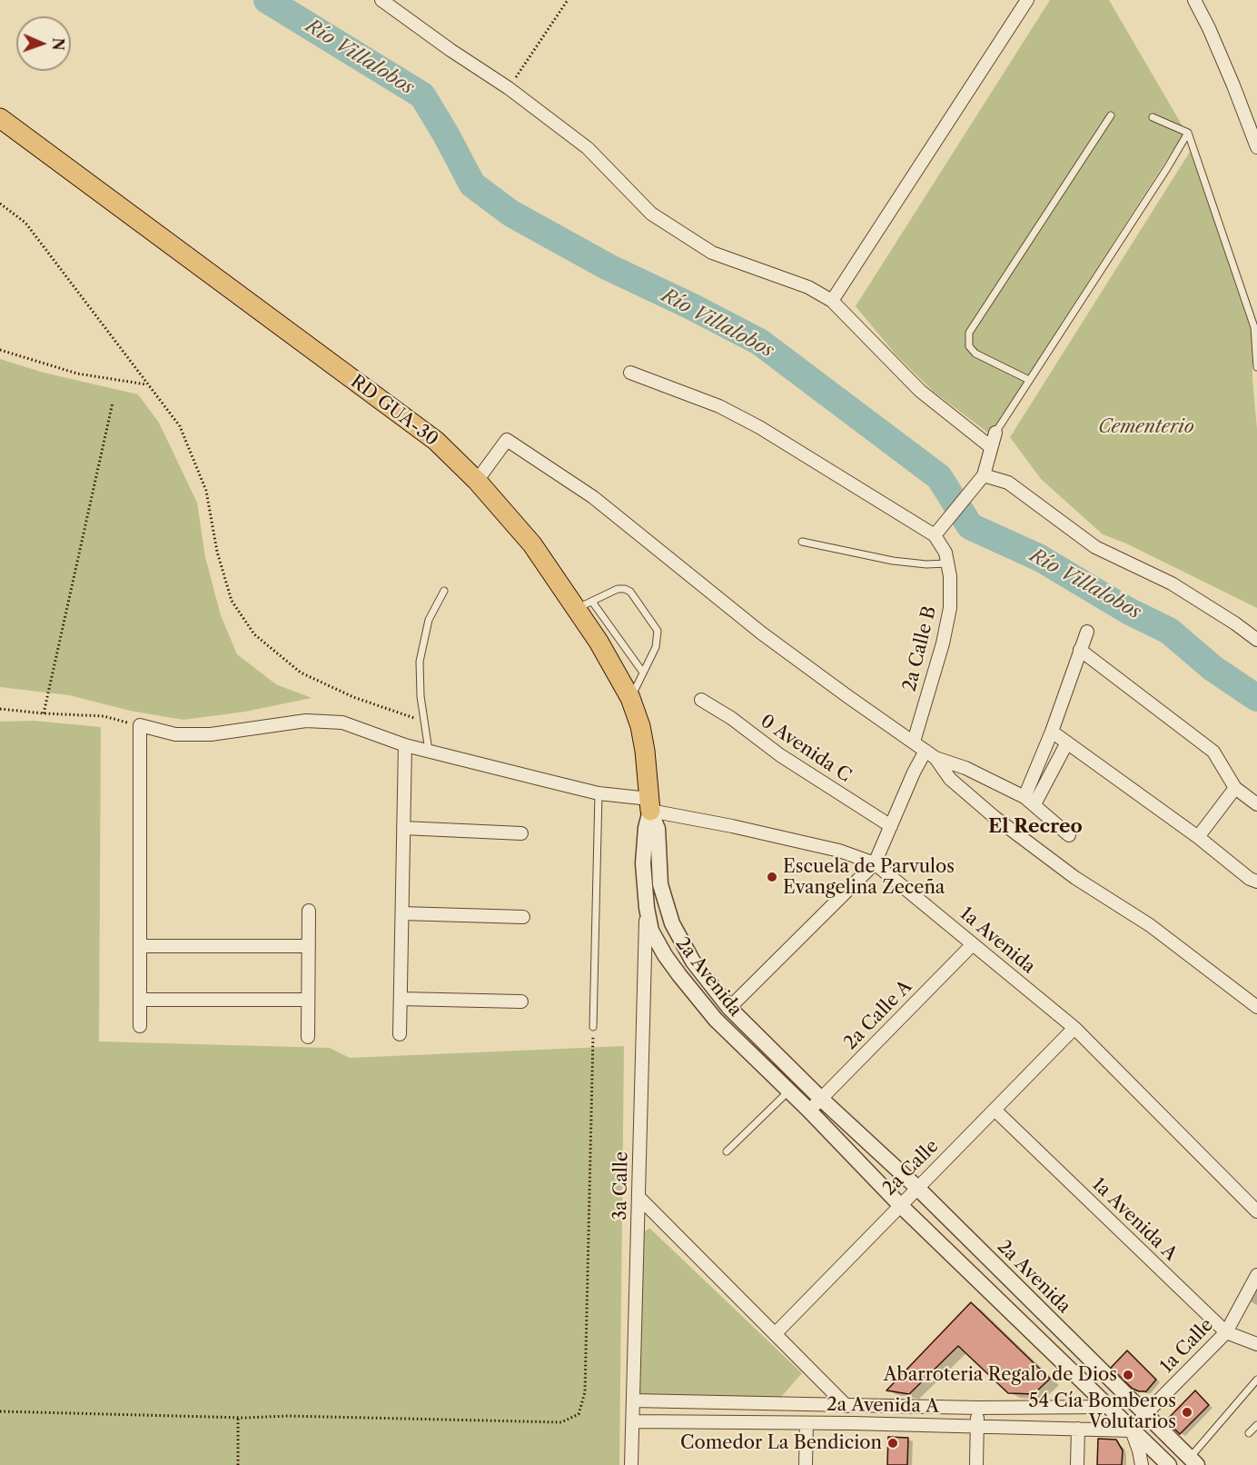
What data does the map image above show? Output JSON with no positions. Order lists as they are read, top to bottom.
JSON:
{
  "streets": {
    "main road": ["RD GUA-30"],
    "street": [
      "2a Calle B",
      "0 Avenida C",
      "1a Avenida",
      "2a Avenida",
      "2a Calle A",
      "2a Calle",
      "3a Calle",
      "1a Avenida A",
      "1a Calle",
      "2a Avenida A"
    ]
  },
  "crossings": [
    ["RD GUA-30", "1a Avenida"],
    ["RD GUA-30", "2a Avenida"],
    ["1a Avenida", "2a Avenida"],
    ["1a Avenida", "2a Calle A"],
    ["1a Avenida", "2a Calle"],
    ["2a Avenida", "2a Calle A"],
    ["2a Avenida", "2a Calle"],
    ["2a Avenida", "3a Calle"],
    ["2a Avenida", "1a Calle"],
    ["2a Avenida", "2a Avenida A"],
    ["2a Calle", "1a Avenida A"],
    ["2a Calle", "2a Avenida A"],
    ["3a Calle", "2a Avenida A"],
    ["1a Avenida A", "1a Calle"],
    ["1a Calle", "2a Avenida A"]
  ],
  "districts": ["El Recreo"],
  "water": ["Río Villalobos"],
  "parks": ["Cementerio"],
  "places": [
    "Escuela de Parvulos Evangelina Zeceña",
    "Abarroteria Regalo de Dios",
    "54 Cía Bomberos Volutarios",
    "Comedor La Bendicion"
  ],
  "north": "right"
}
